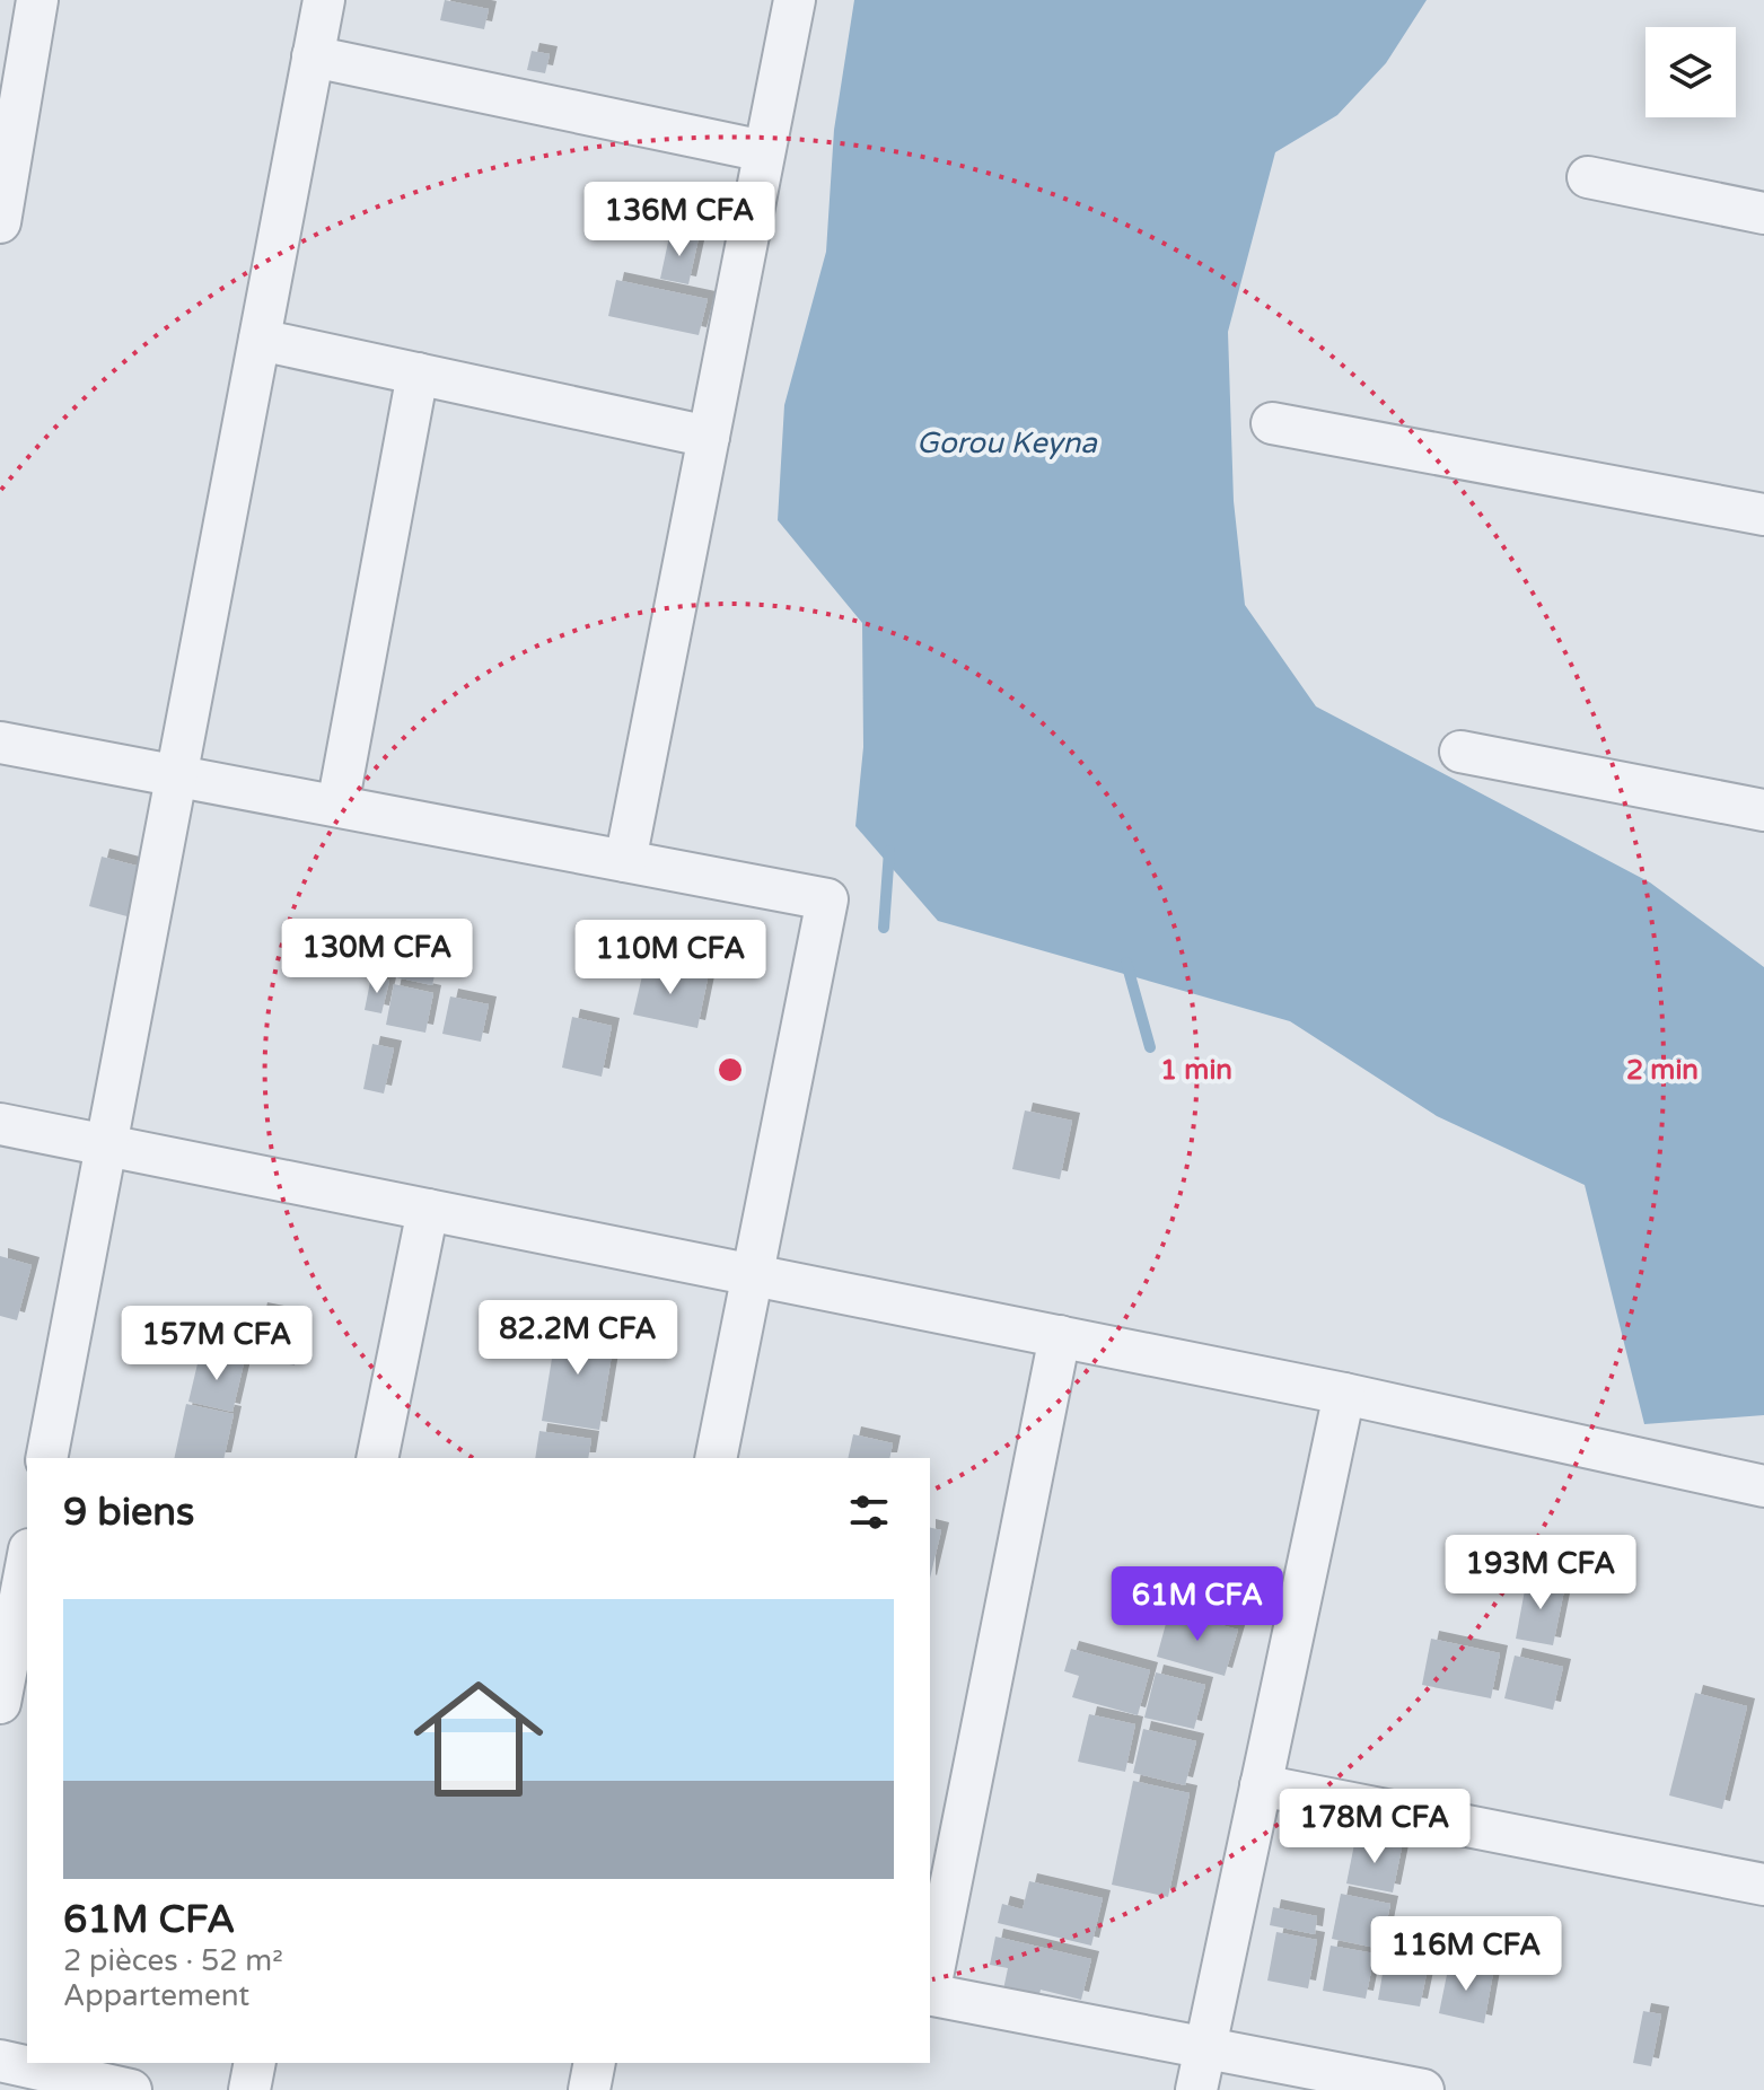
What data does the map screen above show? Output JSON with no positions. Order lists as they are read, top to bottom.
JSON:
{
  "water": ["Gorou Keyna"],
  "page": {
    "price": [
      "136M CFA",
      "130M CFA",
      "110M CFA",
      "82.2M CFA",
      "157M CFA",
      "193M CFA",
      "61M CFA",
      "178M CFA",
      "116M CFA"
    ],
    "heading": "9 biens",
    "list": [
      {
        "name": "61M CFA",
        "note": "2 pièces · 52 m² · Appartement"
      }
    ]
  },
  "rings": ["1 min", "2 min"]
}
